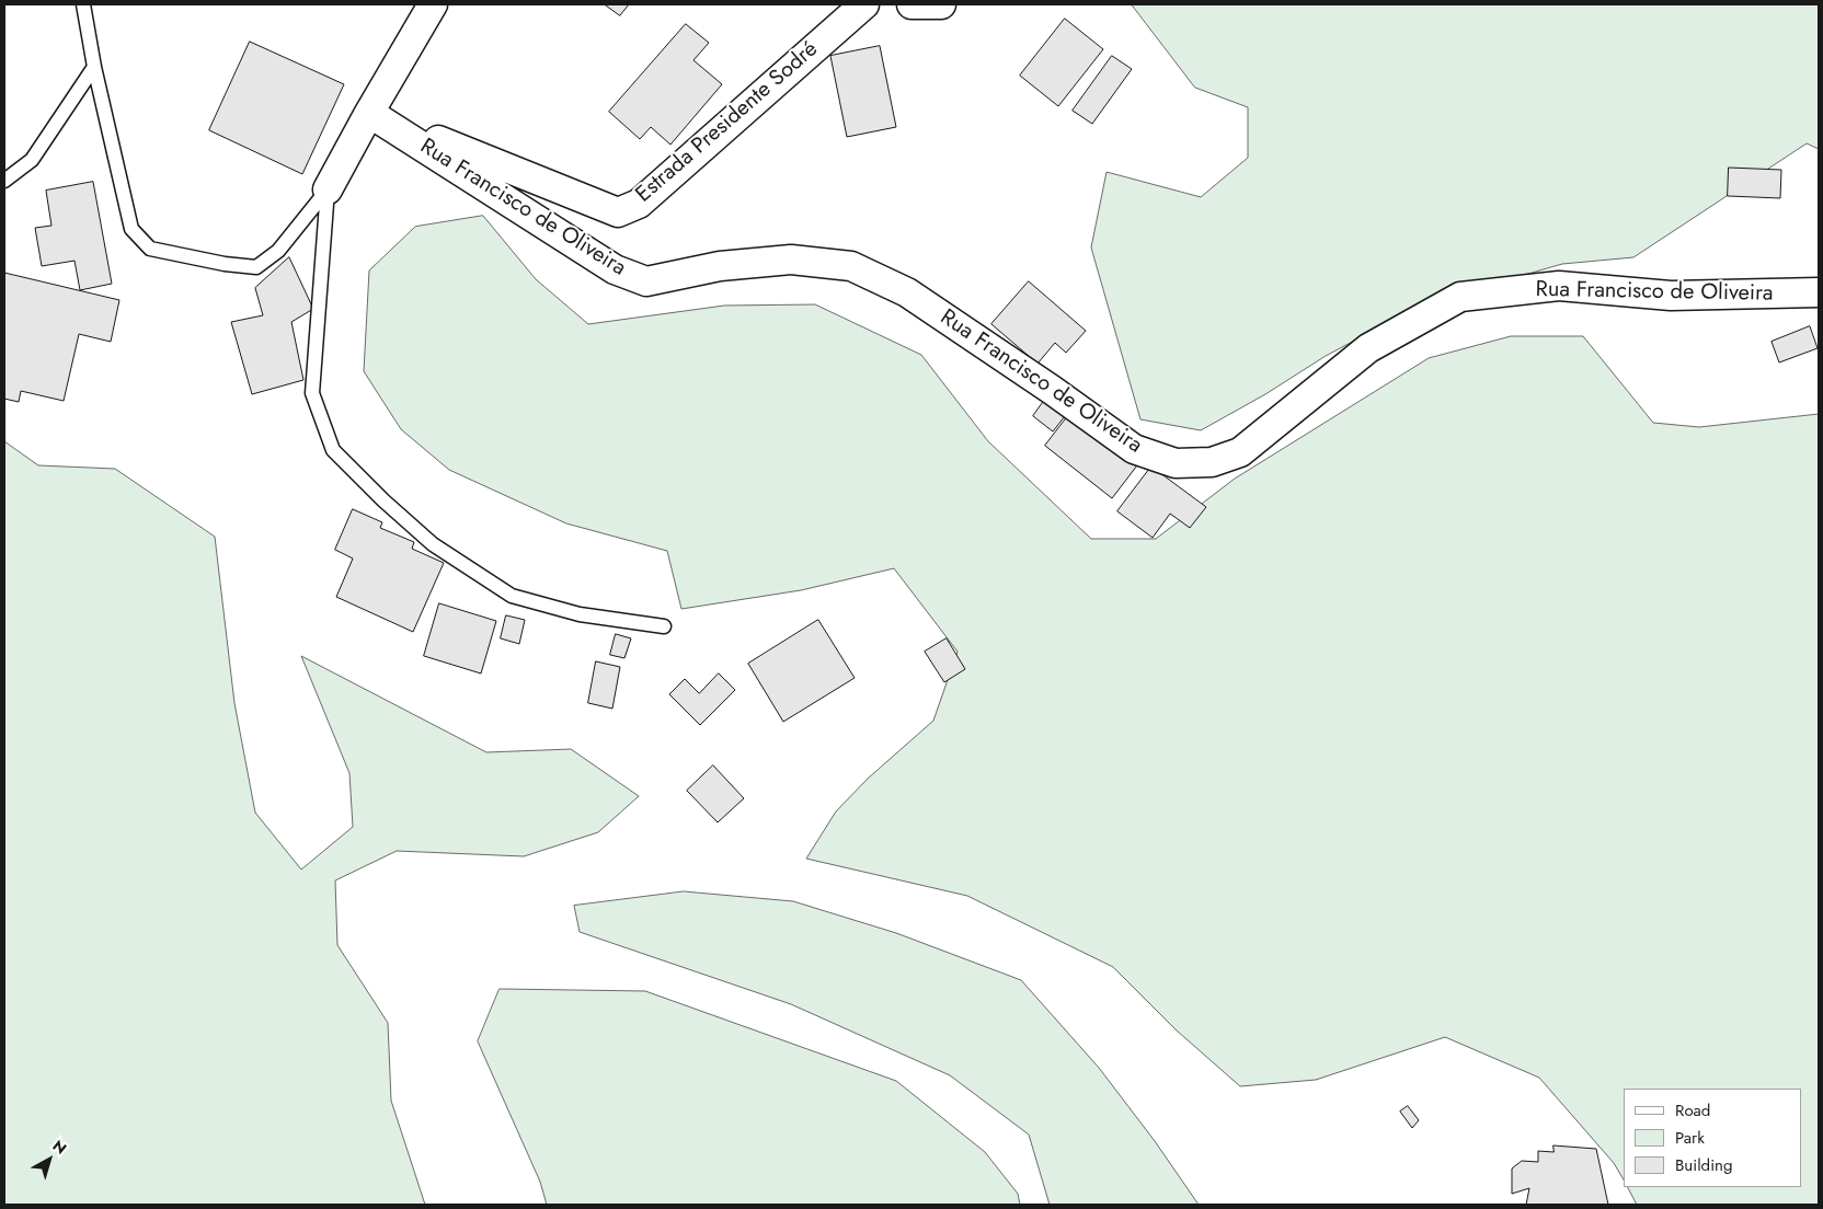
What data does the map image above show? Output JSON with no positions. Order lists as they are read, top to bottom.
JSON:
{
  "streets": {
    "street": ["Estrada Presidente Sodré", "Rua Francisco de Oliveira"]
  },
  "crossings": [
    ["Estrada Presidente Sodré", "Rua Francisco de Oliveira"]
  ],
  "legend": ["Road", "Park", "Building"],
  "north": "top right"
}
